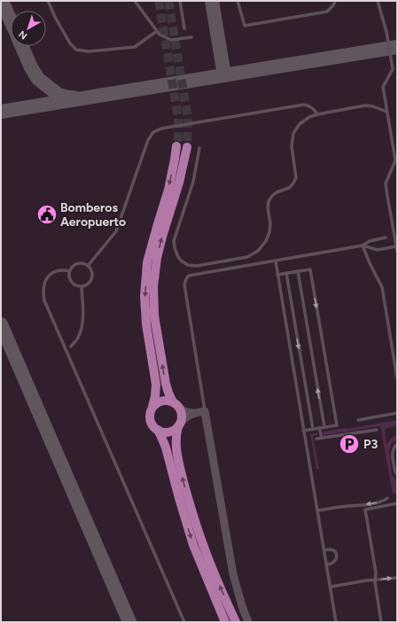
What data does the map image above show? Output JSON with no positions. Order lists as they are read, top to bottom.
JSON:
{
  "places": {
    "public building": ["Bomberos Aeropuerto"],
    "parking": ["P3"]
  },
  "north": "bottom left"
}
